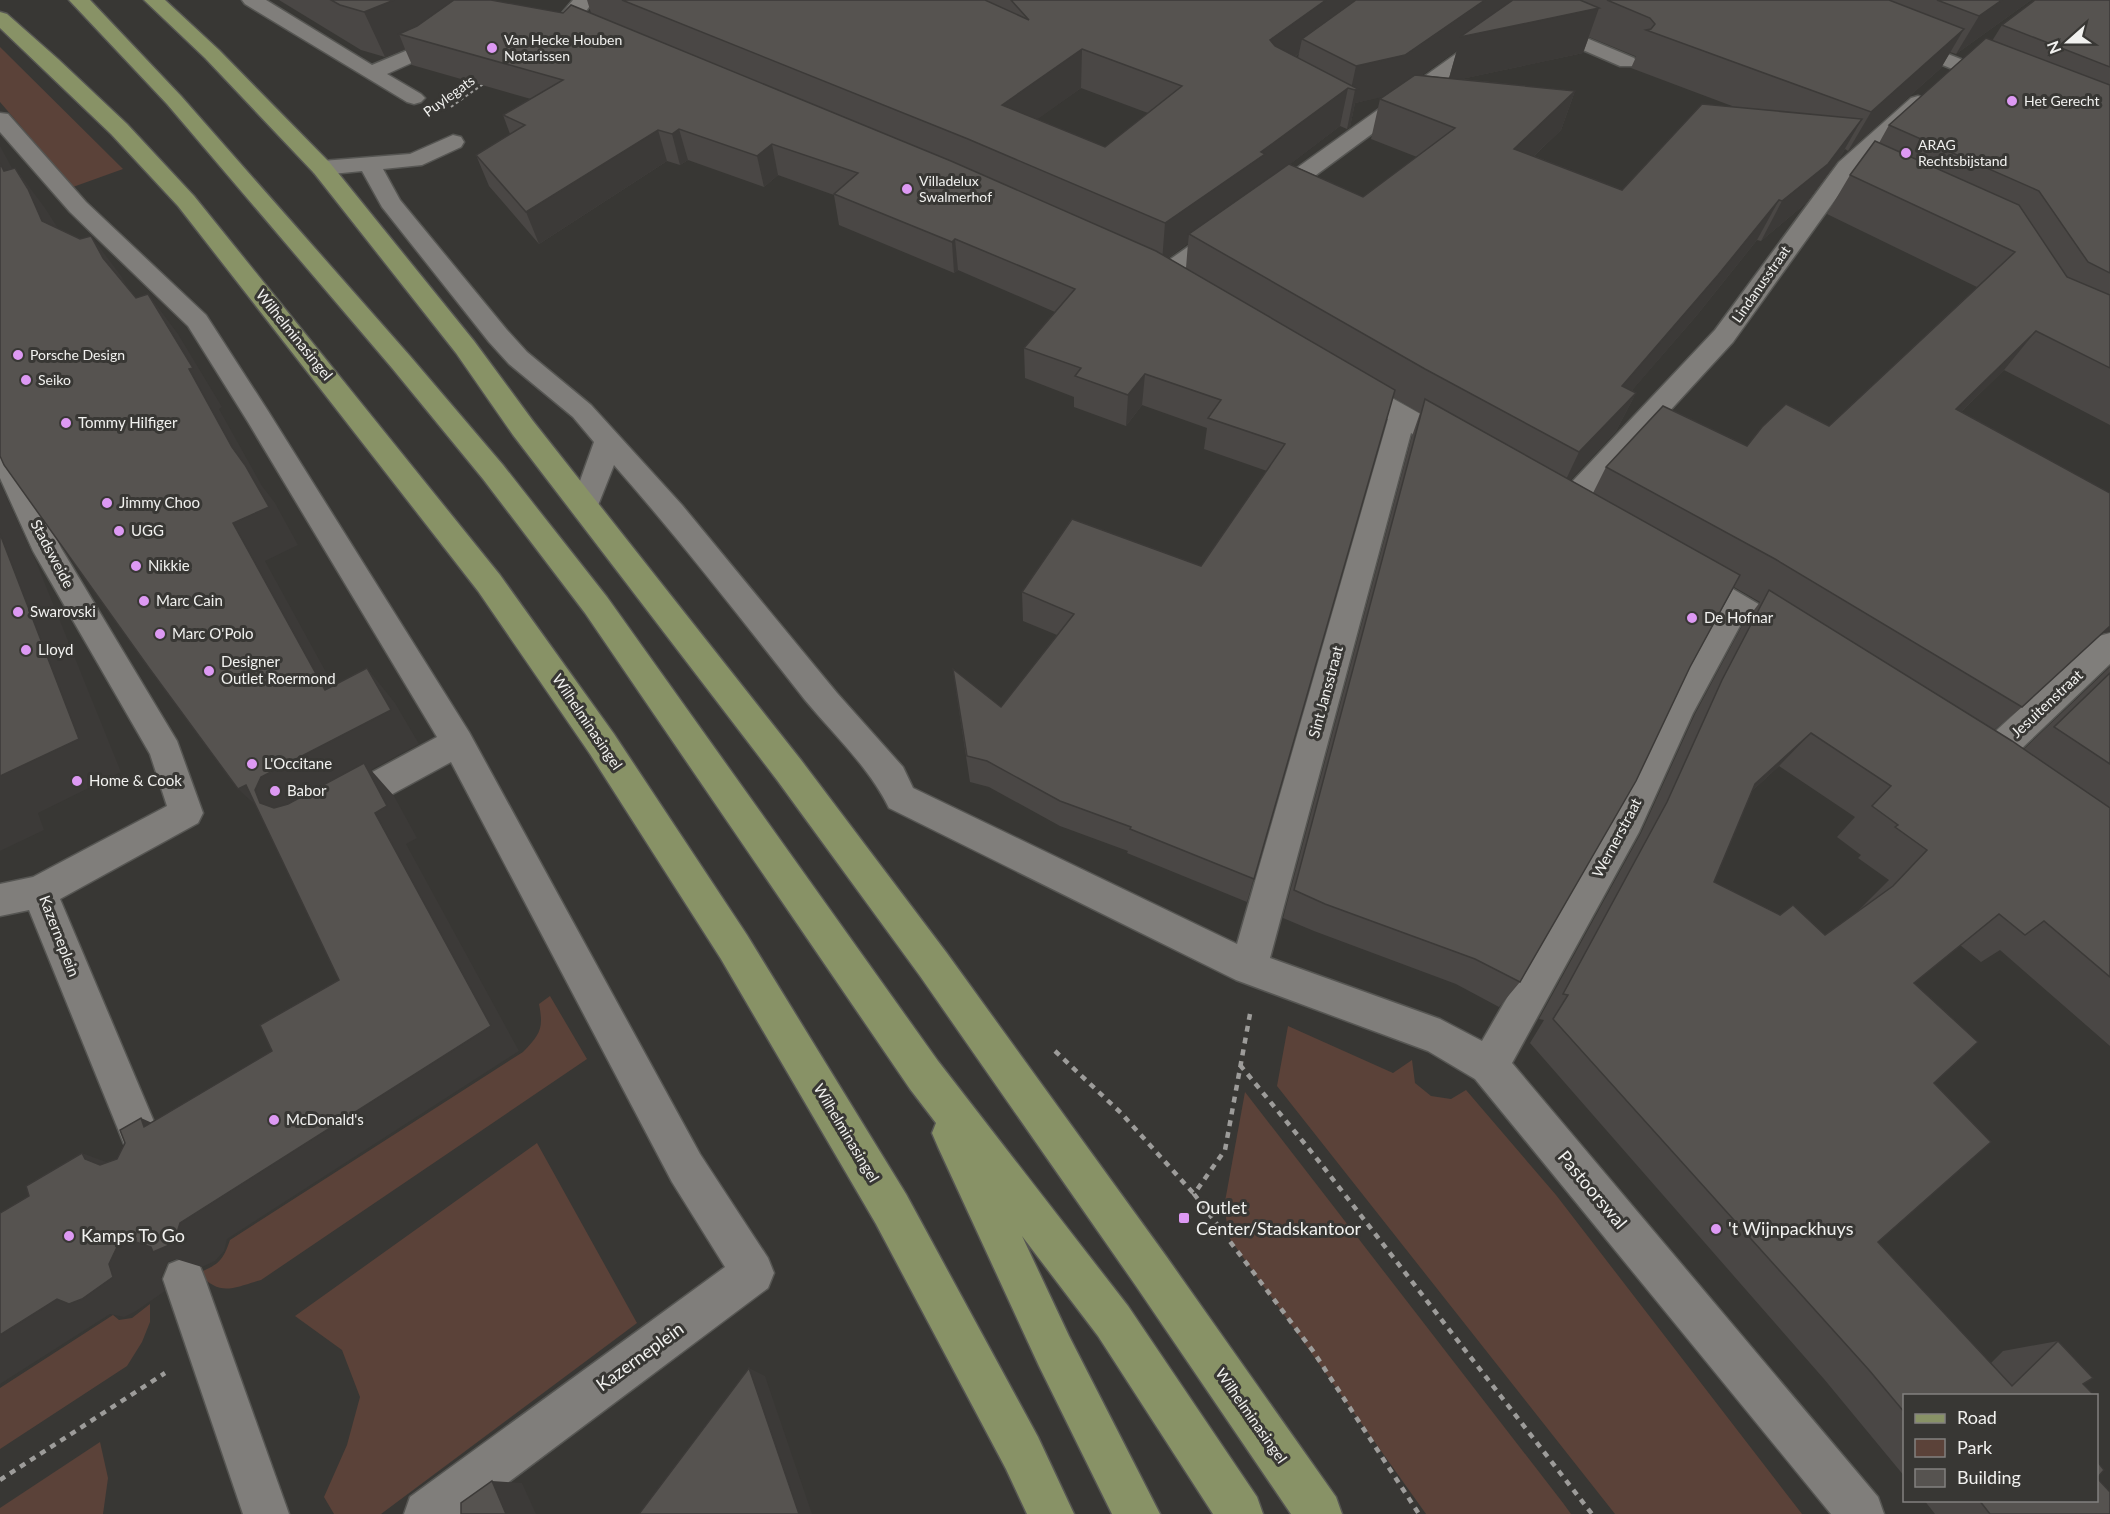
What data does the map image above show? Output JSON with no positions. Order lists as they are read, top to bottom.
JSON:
{
  "streets": {
    "main road": ["Wilhelminasingel"],
    "street": [
      "Lindanusstraat",
      "Stadsweide",
      "Sint Jansstraat",
      "Jesuitenstraat",
      "Wernerstraat",
      "Kazerneplein",
      "Pastoorswal"
    ],
    "path": ["Puylegats"]
  },
  "crossings": [
    ["Stadsweide", "Kazerneplein"],
    ["Sint Jansstraat", "Pastoorswal"],
    ["Wernerstraat", "Pastoorswal"]
  ],
  "places": {
    "other": [
      "Van Hecke Houben Notarissen",
      "Het Gerecht",
      "ARAG Rechtsbijstand",
      "Villadelux Swalmerhof",
      "Porsche Design",
      "Seiko",
      "Tommy Hilfiger",
      "Jimmy Choo",
      "UGG",
      "Nikkie",
      "Marc Cain",
      "Swarovski",
      "De Hofnar",
      "Marc O'Polo",
      "Lloyd",
      "Designer Outlet Roermond",
      "L'Occitane",
      "Home & Cook",
      "Babor",
      "McDonald's",
      "'t Wijnpackhuys",
      "Kamps To Go"
    ],
    "transit": ["Outlet Center/Stadskantoor"]
  },
  "legend": ["Road", "Park", "Building"],
  "north": "left"
}
